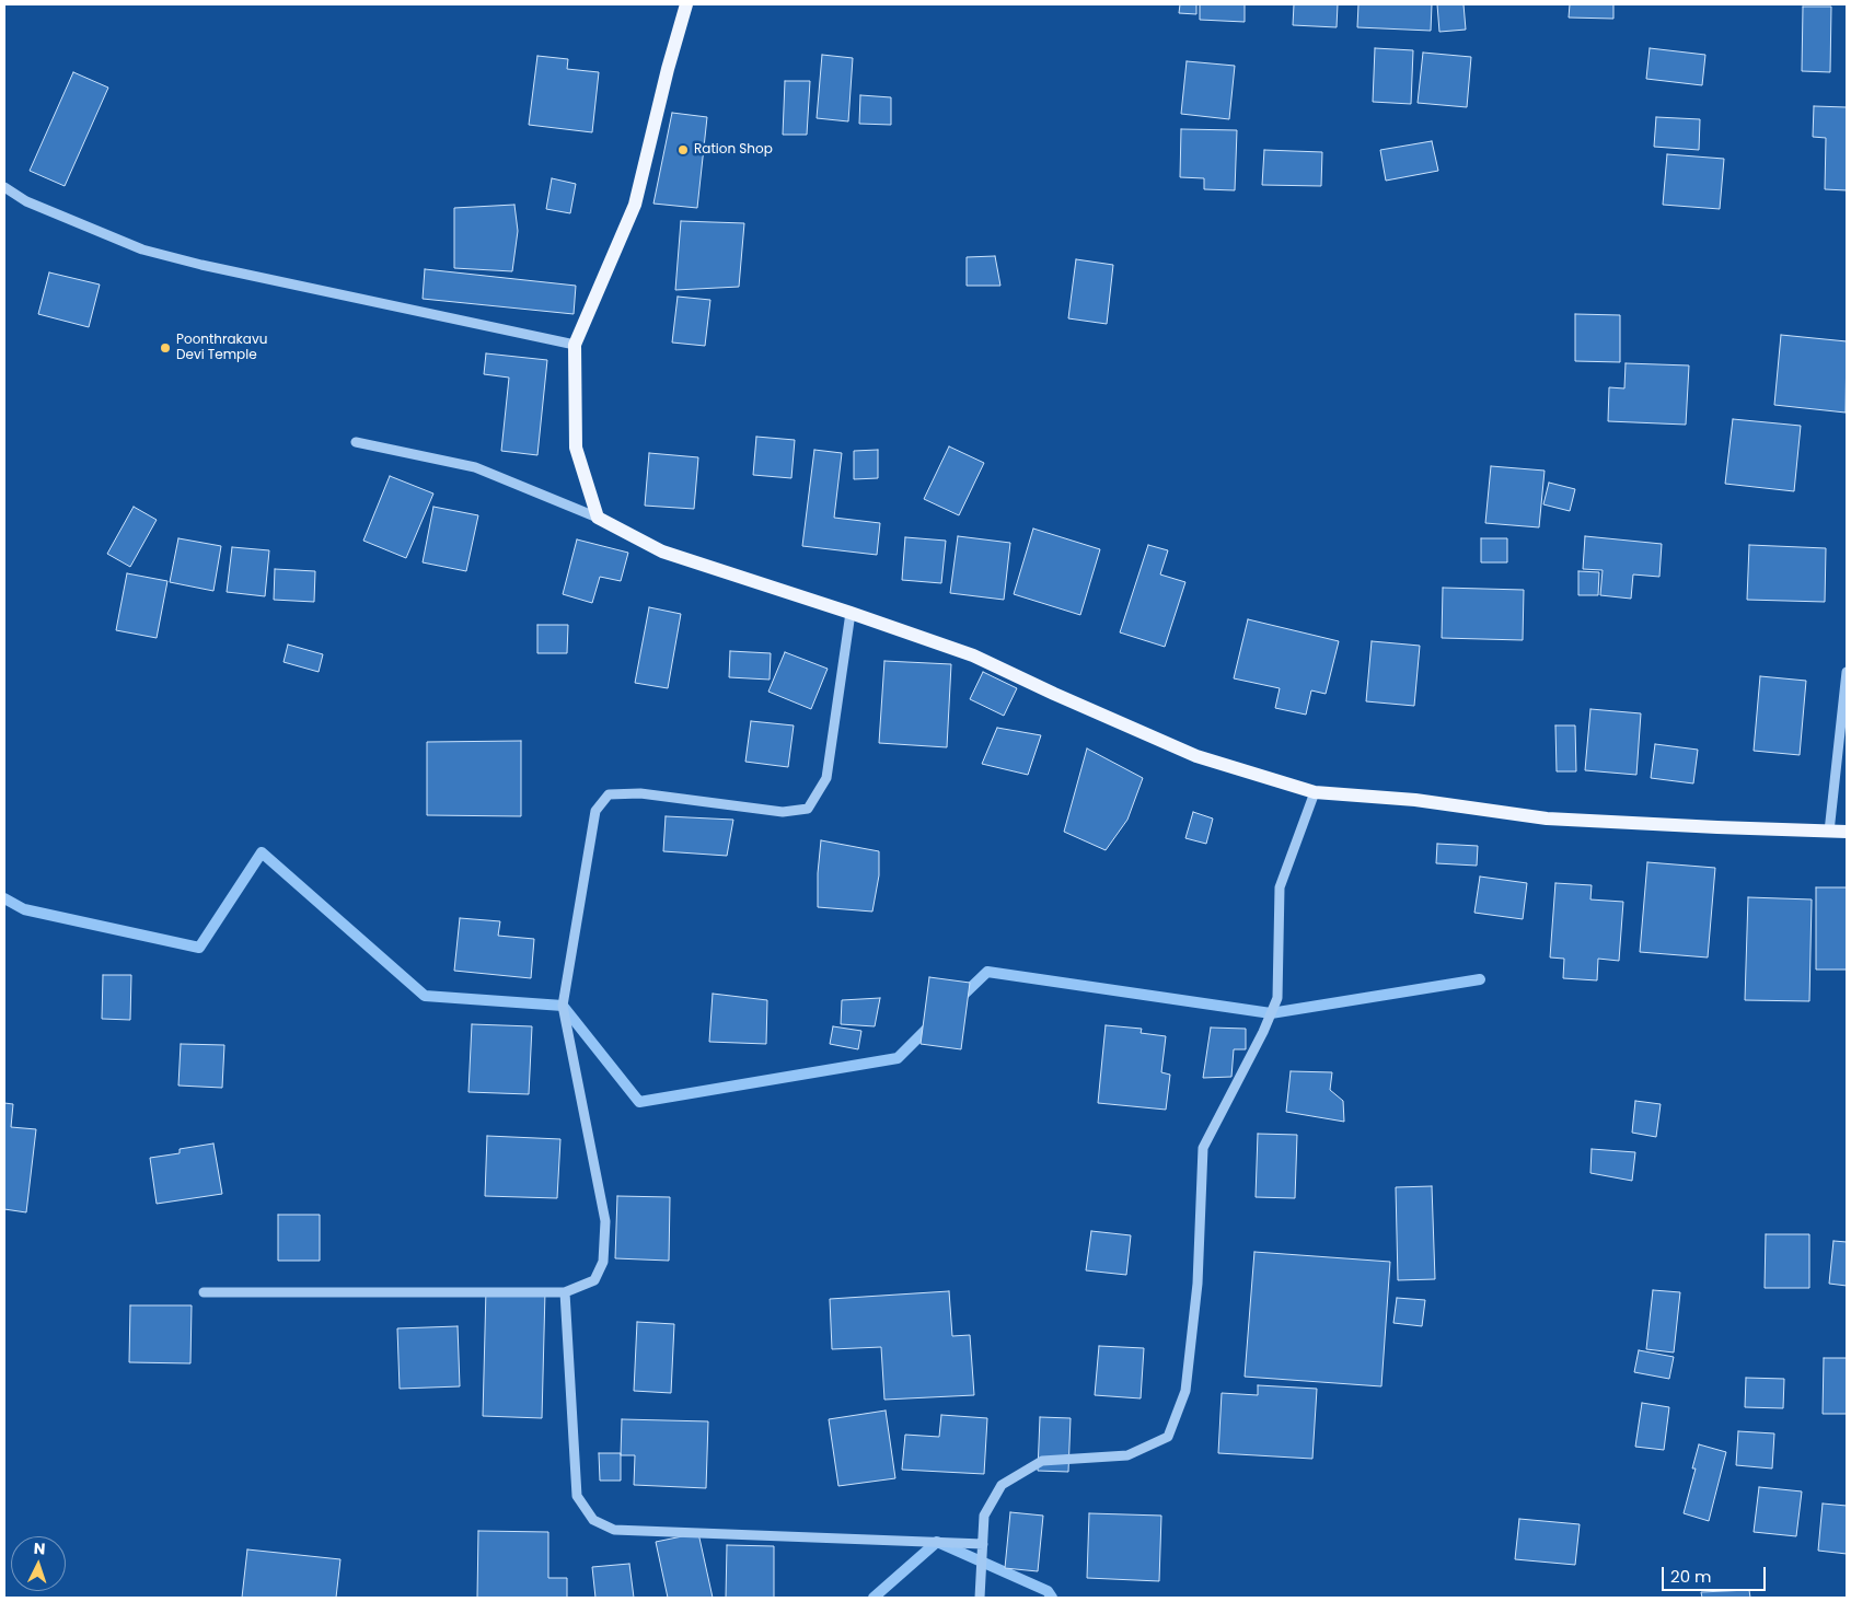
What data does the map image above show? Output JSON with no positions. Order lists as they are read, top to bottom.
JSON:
{
  "places": ["Ration Shop", "Poonthrakavu Devi Temple"],
  "scale_bar": "20 m",
  "north": "top"
}
